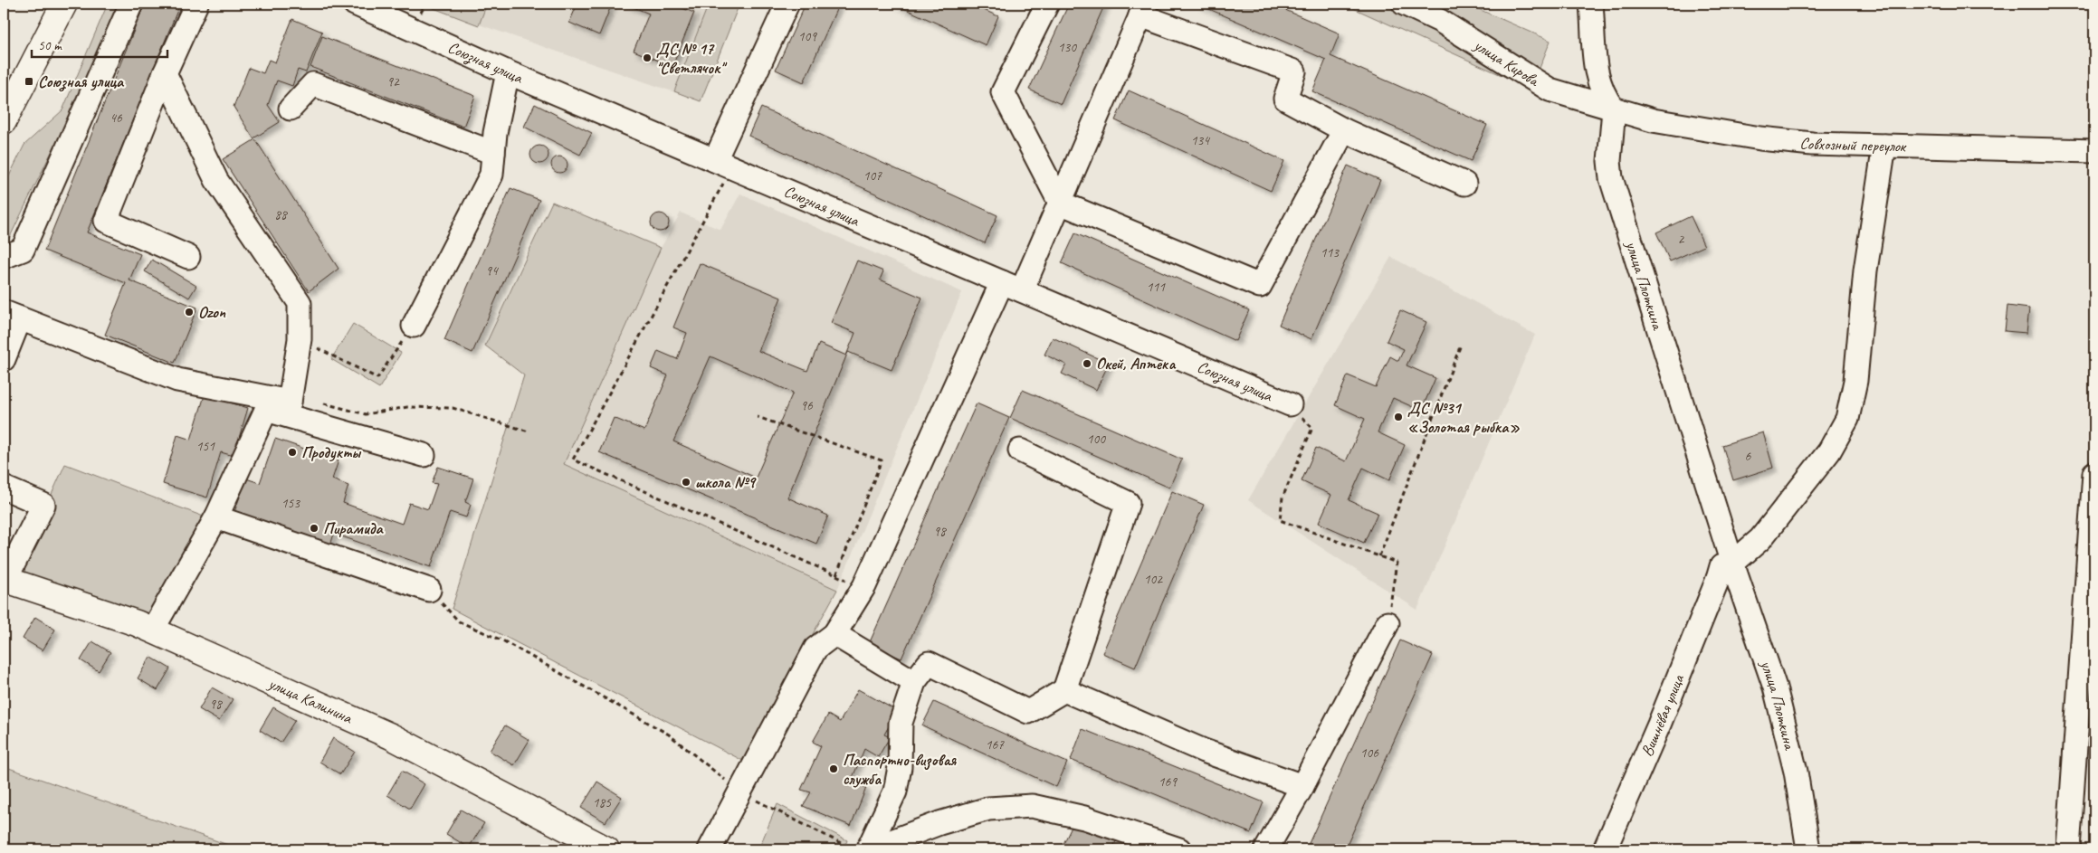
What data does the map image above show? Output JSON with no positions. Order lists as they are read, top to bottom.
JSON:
{
  "streets": {
    "main road": ["улица Калинина"],
    "street": [
      "Союзная улица",
      "улица Кирова",
      "Совхозный переулок",
      "улица Плоткина",
      "Вишнёвая улица"
    ]
  },
  "crossings": [
    ["улица Кирова", "Совхозный переулок"],
    ["улица Кирова", "улица Плоткина"],
    ["Совхозный переулок", "улица Плоткина"],
    ["улица Плоткина", "Вишнёвая улица"]
  ],
  "places": {
    "other": [
      "ДС № 17 \"Светлячок\"",
      "Ozon",
      "Окей, Аптека",
      "ДС №31 «Золотая рыбка»",
      "Продукты",
      "школа №9",
      "Пирамида",
      "Паспортно-визовая служба"
    ],
    "transit": ["Союзная улица"]
  },
  "house_numbers": [
    "109",
    "130",
    "92",
    "46",
    "134",
    "107",
    "88",
    "2",
    "113",
    "94",
    "111",
    "96",
    "100",
    "151",
    "6",
    "153",
    "98",
    "102",
    "98",
    "167",
    "106",
    "169",
    "185"
  ],
  "scale_bar": "50 m"
}
